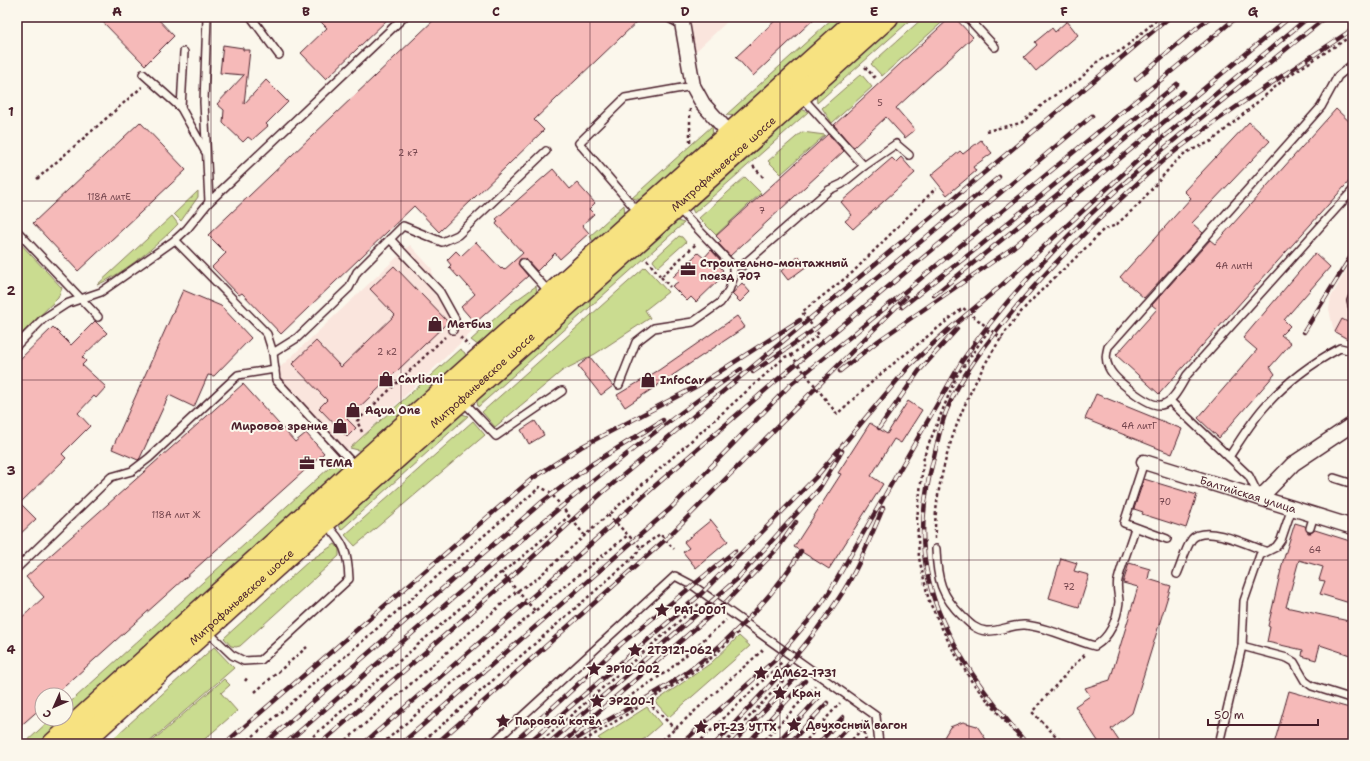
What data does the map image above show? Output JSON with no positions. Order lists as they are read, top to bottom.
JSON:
{
  "streets": {
    "main road": ["Митрофаньевское шоссе"],
    "street": ["Балтийская улица"]
  },
  "places": {
    "office": ["Строительно-монтажный поезд 707", "ТЕМА"],
    "shop": [
      "Метбиз",
      "Carlioni",
      "InfoCar",
      "Aqua One",
      "Мировое зрение"
    ],
    "place": [
      "РА1-0001",
      "2ТЭ121-062",
      "ЭР10-002",
      "ДМ62-1731",
      "Кран",
      "ЭР200-1",
      "Паровой котёл",
      "Двухосный вагон",
      "РТ-23 УТТХ"
    ]
  },
  "house_numbers": [
    "5",
    "2 к7",
    "118А литЕ",
    "7",
    "4А литН",
    "2 к2",
    "4А литГ",
    "70",
    "118А лит Ж",
    "64",
    "72"
  ],
  "scale_bar": "50 m",
  "north": "bottom left",
  "grid": {
    "columns": [
      "A",
      "B",
      "C",
      "D",
      "E",
      "F",
      "G"
    ],
    "rows": [
      "1",
      "2",
      "3",
      "4"
    ]
  }
}
